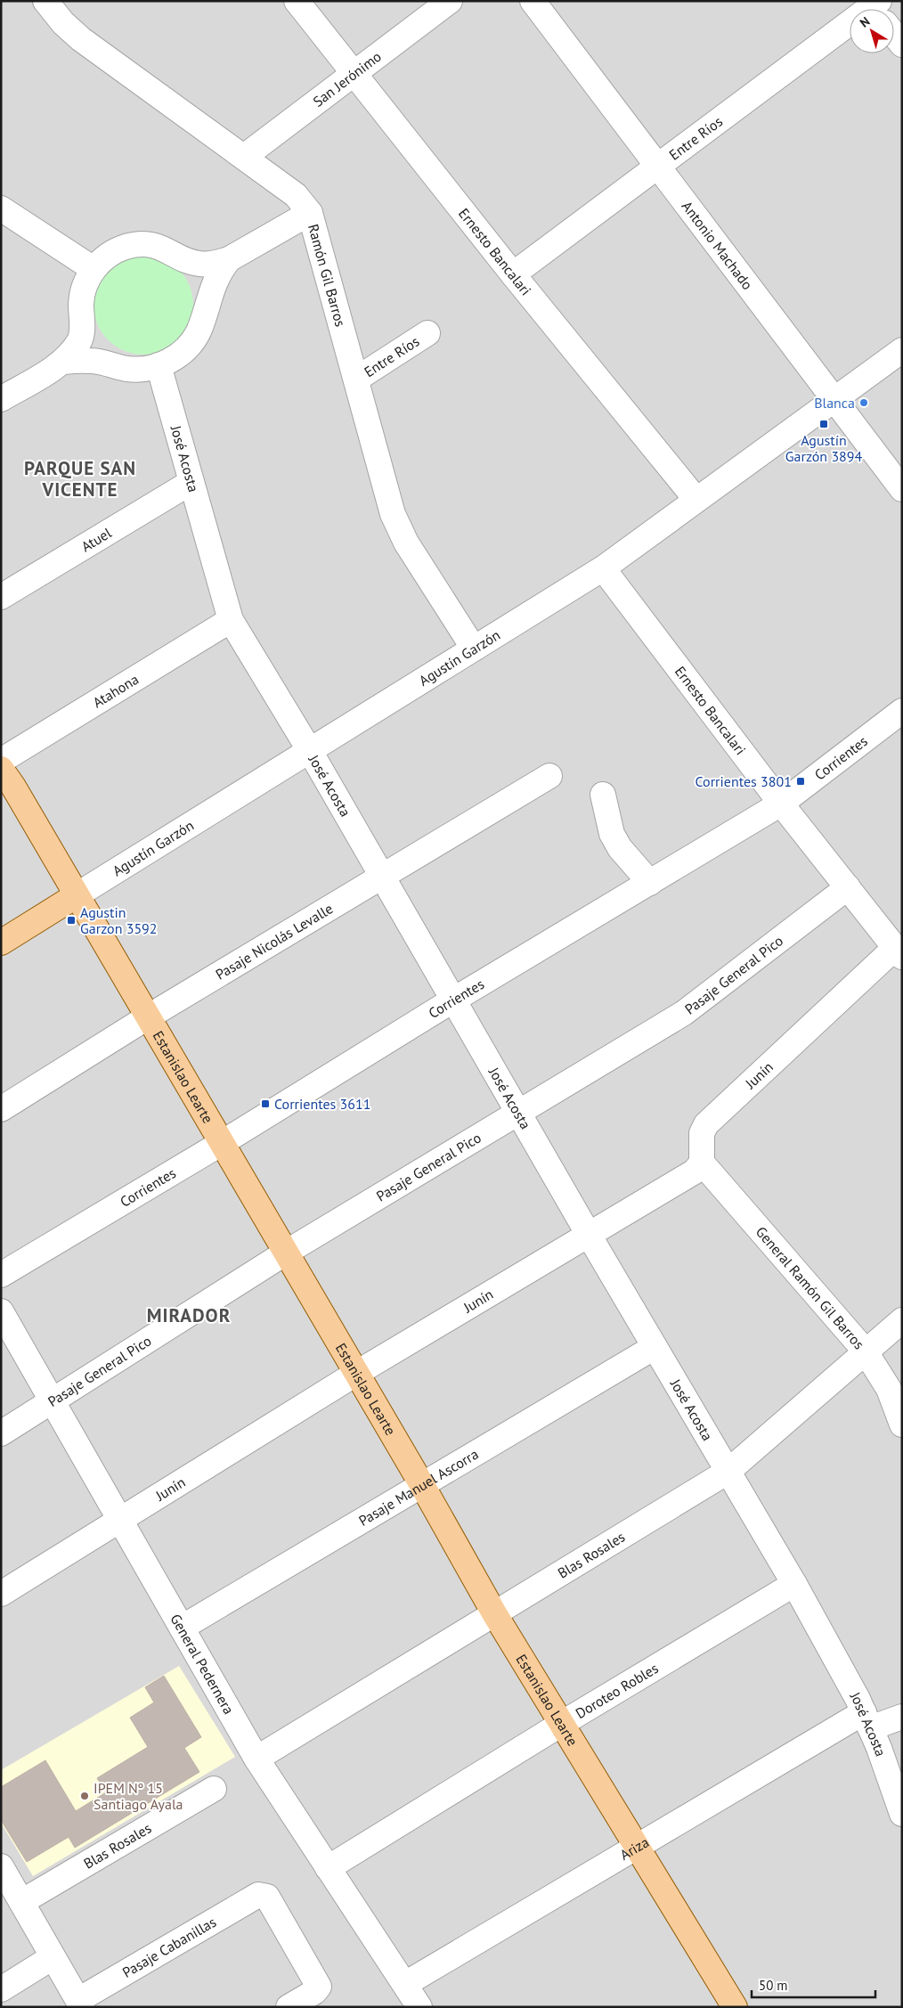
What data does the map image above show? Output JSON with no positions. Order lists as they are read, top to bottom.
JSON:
{
  "streets": {
    "main road": ["Agustín Garzón", "Estanislao Learte"],
    "street": [
      "San Jerónimo",
      "Entre Ríos",
      "Antonio Machado",
      "Ernesto Bancalari",
      "Ramón Gil Barros",
      "José Acosta",
      "Atuel",
      "Atahona",
      "Corrientes",
      "Pasaje Nicolás Levalle",
      "Pasaje General Pico",
      "Junín",
      "General Ramón Gil Barros",
      "Pasaje Manuel Ascorra",
      "Blas Rosales",
      "General Pedernera",
      "Doroteo Robles",
      "Ariza",
      "Pasaje Cabanillas"
    ]
  },
  "crossings": [
    ["San Jerónimo", "Ernesto Bancalari"],
    ["San Jerónimo", "Ramón Gil Barros"],
    ["Entre Ríos", "Antonio Machado"],
    ["Entre Ríos", "Ernesto Bancalari"],
    ["Entre Ríos", "Ramón Gil Barros"],
    ["Antonio Machado", "Agustín Garzón"],
    ["Ernesto Bancalari", "Agustín Garzón"],
    ["Ernesto Bancalari", "Corrientes"],
    ["Ernesto Bancalari", "Pasaje General Pico"],
    ["Ernesto Bancalari", "Junín"],
    ["Ramón Gil Barros", "Agustín Garzón"],
    ["José Acosta", "Atuel"],
    ["José Acosta", "Agustín Garzón"],
    ["José Acosta", "Atahona"],
    ["José Acosta", "Corrientes"],
    ["José Acosta", "Pasaje Nicolás Levalle"],
    ["José Acosta", "Pasaje General Pico"],
    ["José Acosta", "Junín"],
    ["José Acosta", "Pasaje Manuel Ascorra"],
    ["José Acosta", "Blas Rosales"],
    ["José Acosta", "Doroteo Robles"],
    ["José Acosta", "Ariza"],
    ["Agustín Garzón", "Estanislao Learte"],
    ["Corrientes", "Estanislao Learte"],
    ["Pasaje Nicolás Levalle", "Estanislao Learte"],
    ["Pasaje General Pico", "Estanislao Learte"],
    ["Pasaje General Pico", "General Pedernera"],
    ["Junín", "Estanislao Learte"],
    ["Junín", "General Ramón Gil Barros"],
    ["Junín", "General Pedernera"],
    ["Estanislao Learte", "Pasaje Manuel Ascorra"],
    ["Estanislao Learte", "Blas Rosales"],
    ["Estanislao Learte", "Doroteo Robles"],
    ["Estanislao Learte", "Ariza"],
    ["General Ramón Gil Barros", "Blas Rosales"],
    ["Pasaje Manuel Ascorra", "General Pedernera"],
    ["Blas Rosales", "General Pedernera"],
    ["General Pedernera", "Doroteo Robles"],
    ["General Pedernera", "Ariza"]
  ],
  "districts": ["PARQUE SAN VICENTE", "MIRADOR"],
  "places": {
    "other": ["Blanca", "IPEM Nº 15 Santiago Ayala"],
    "transit": [
      "Agustín Garzón 3894",
      "Corrientes 3801",
      "Agustin Garzon 3592",
      "Corrientes 3611"
    ]
  },
  "scale_bar": "50 m",
  "north": "top left"
}
